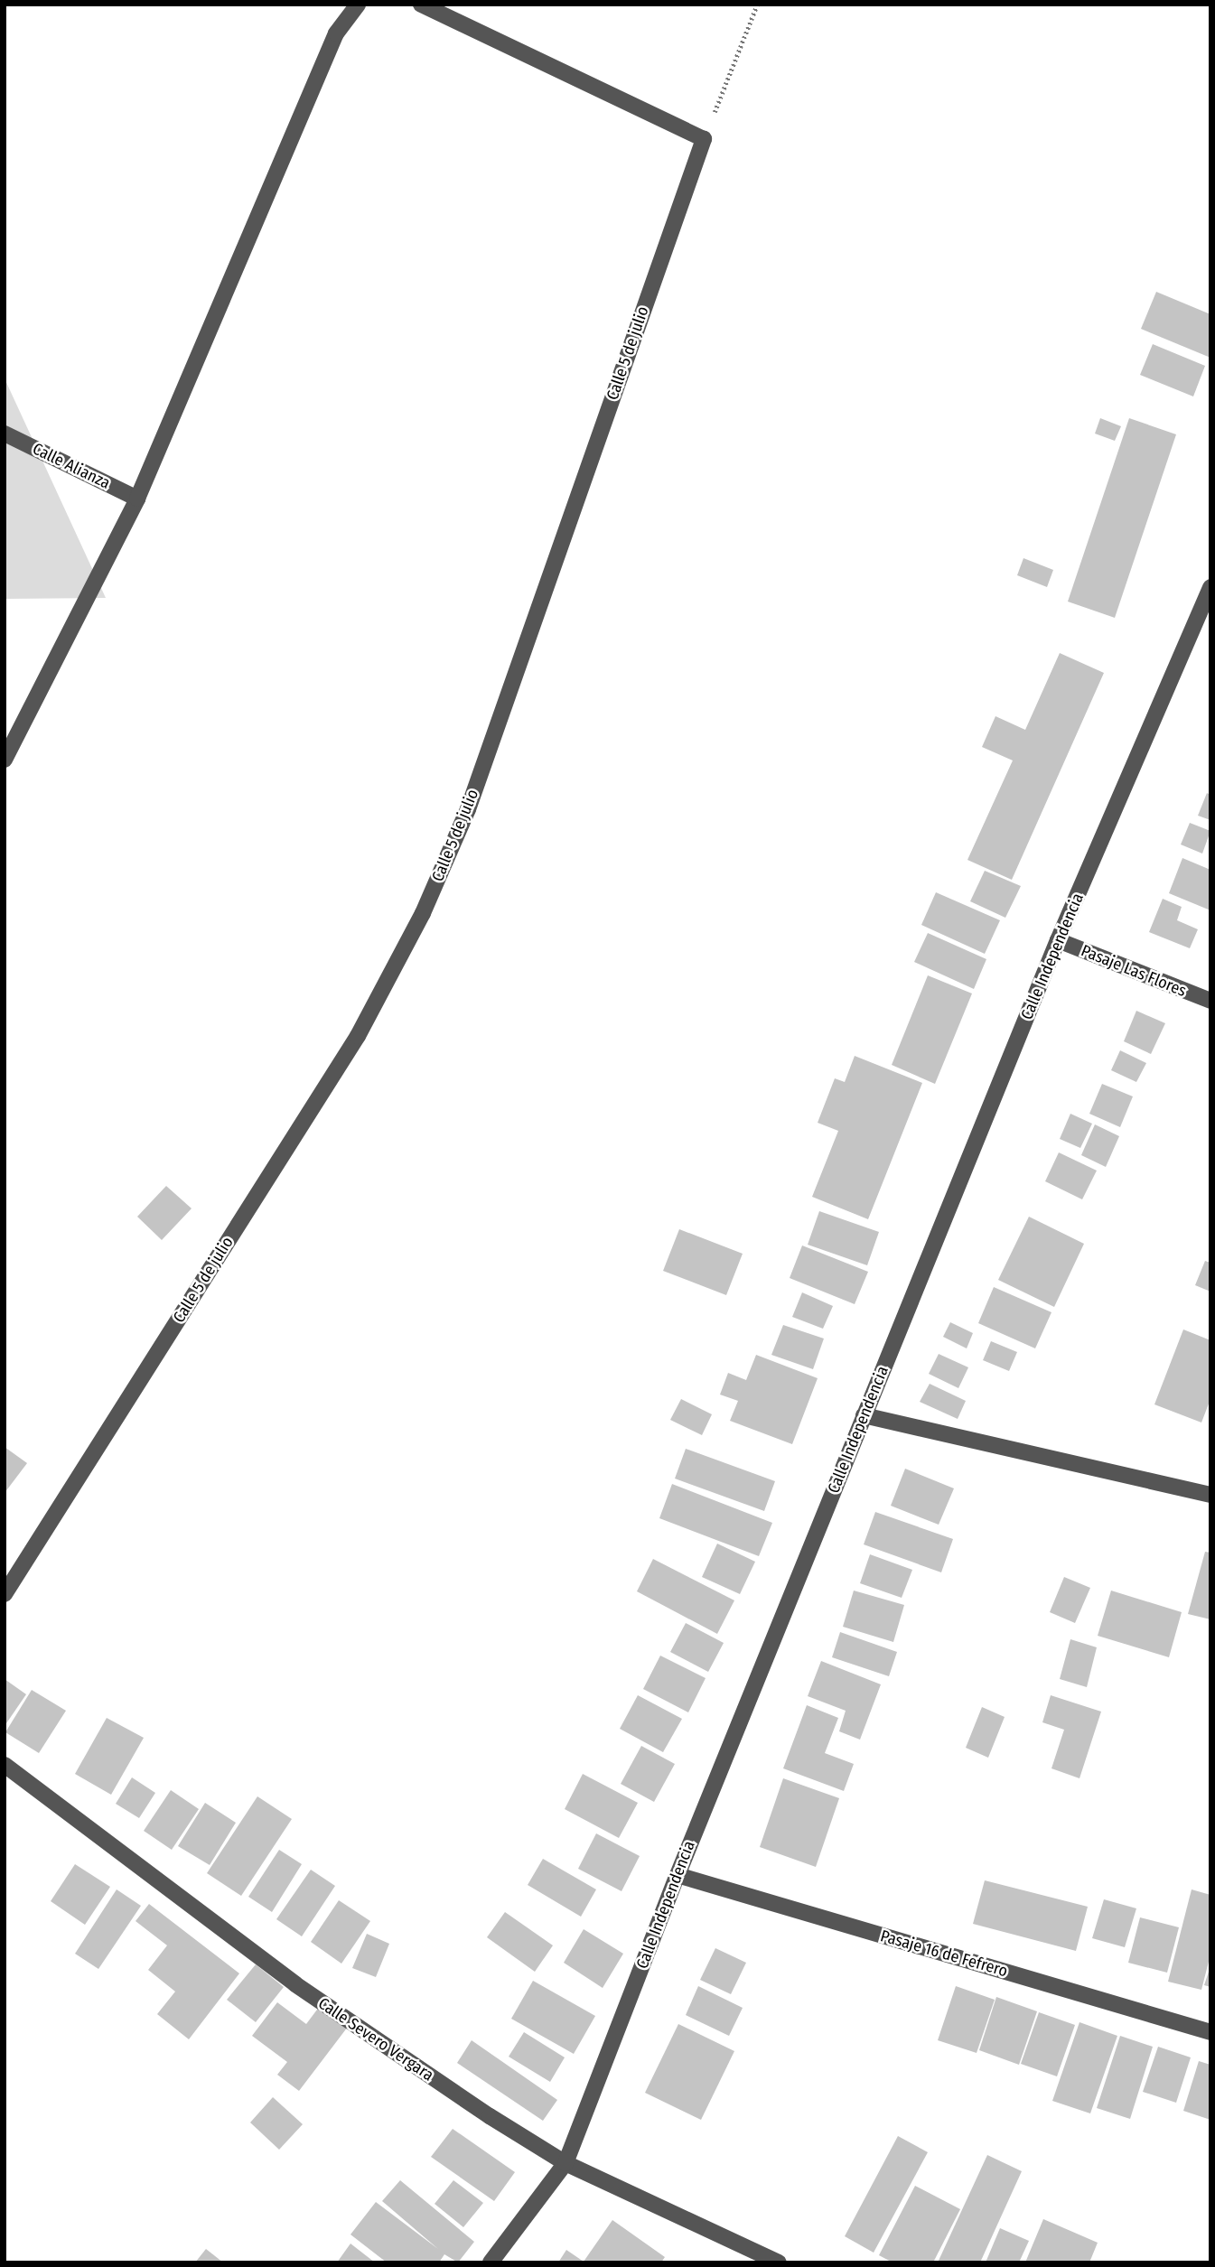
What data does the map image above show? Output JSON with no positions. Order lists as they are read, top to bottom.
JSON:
{
  "streets": {
    "street": [
      "Calle 5 de julio",
      "Calle Alianza",
      "Calle Independencia",
      "Pasaje Las Flores",
      "Pasaje 16 de Fefrero",
      "Calle Severo Vergara"
    ]
  },
  "crossings": [
    ["Calle Independencia", "Pasaje Las Flores"],
    ["Calle Independencia", "Pasaje 16 de Fefrero"],
    ["Calle Independencia", "Calle Severo Vergara"]
  ]
}
